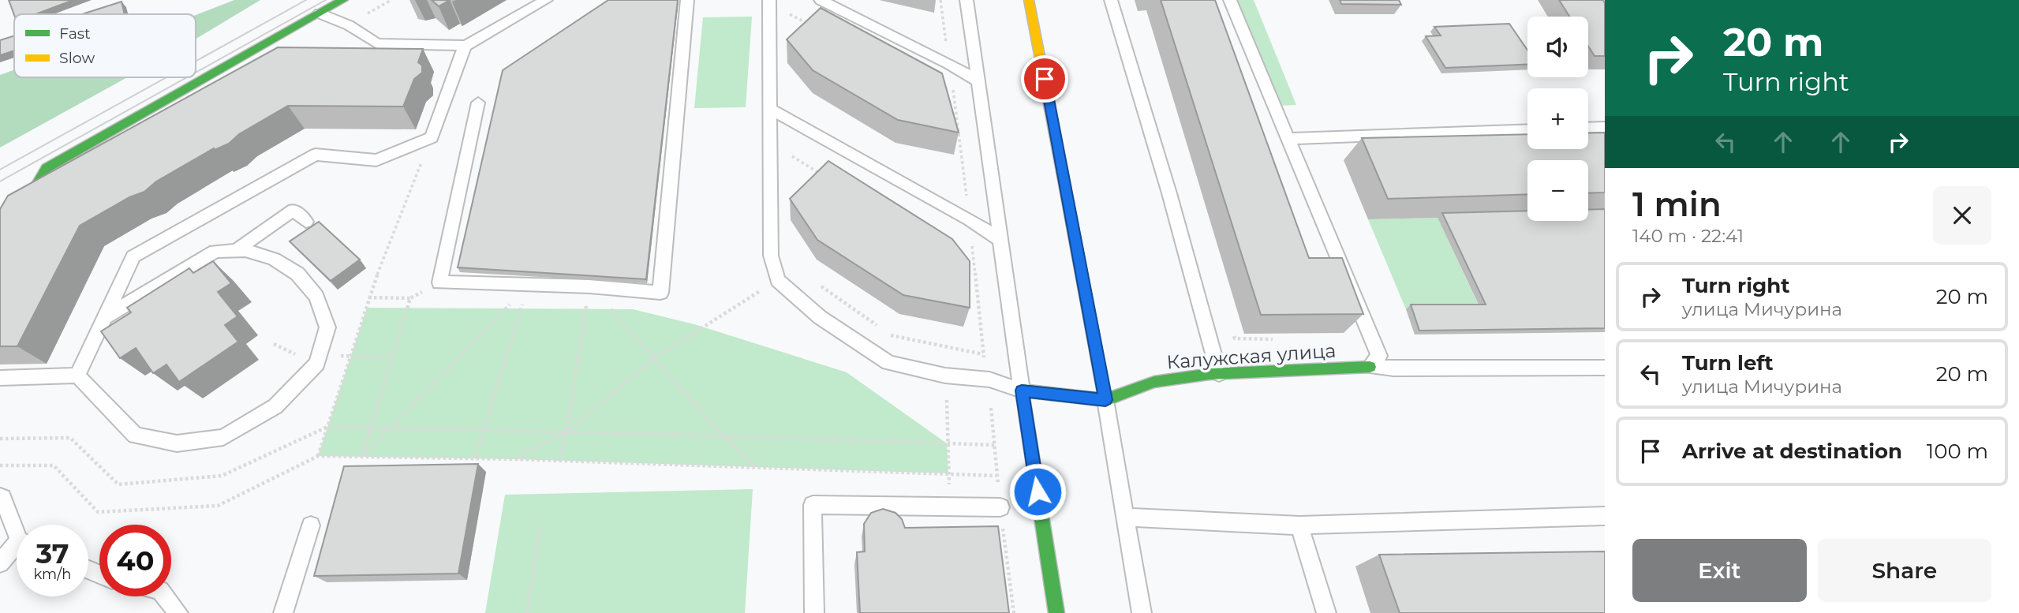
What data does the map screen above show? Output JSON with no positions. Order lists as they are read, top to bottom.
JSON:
{
  "streets": {
    "street": ["Калужская улица"]
  },
  "legend": ["Fast", "Slow"],
  "page": {
    "turn": ["20 m", "Turn right"],
    "map_buttons": ["+", "−"],
    "heading": ["1 min", "140 m · 22:41"],
    "list": [
      {
        "name": "Turn right",
        "note": "улица Мичурина",
        "value": "20 m"
      },
      {
        "name": "Turn left",
        "note": "улица Мичурина",
        "value": "20 m"
      },
      {
        "name": "Arrive at destination",
        "value": "100 m"
      }
    ],
    "speed": "37 km/h",
    "limit": "40",
    "buttons": ["Exit", "Share"]
  }
}
